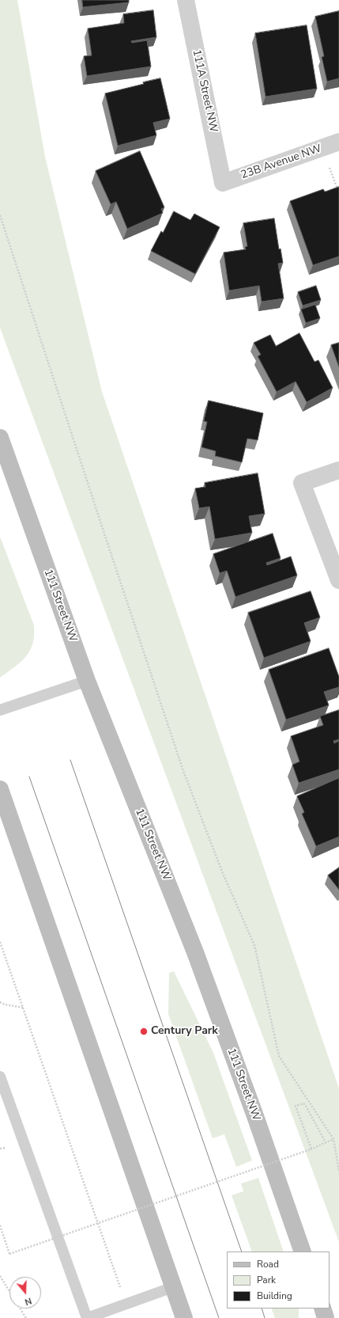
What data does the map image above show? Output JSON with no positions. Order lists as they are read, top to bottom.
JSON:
{
  "streets": {
    "main road": ["111 Street NW"],
    "street": ["111A Street NW", "23B Avenue NW"]
  },
  "crossings": [
    ["111A Street NW", "23B Avenue NW"]
  ],
  "places": ["Century Park"],
  "legend": ["Road", "Park", "Building"],
  "north": "bottom"
}
